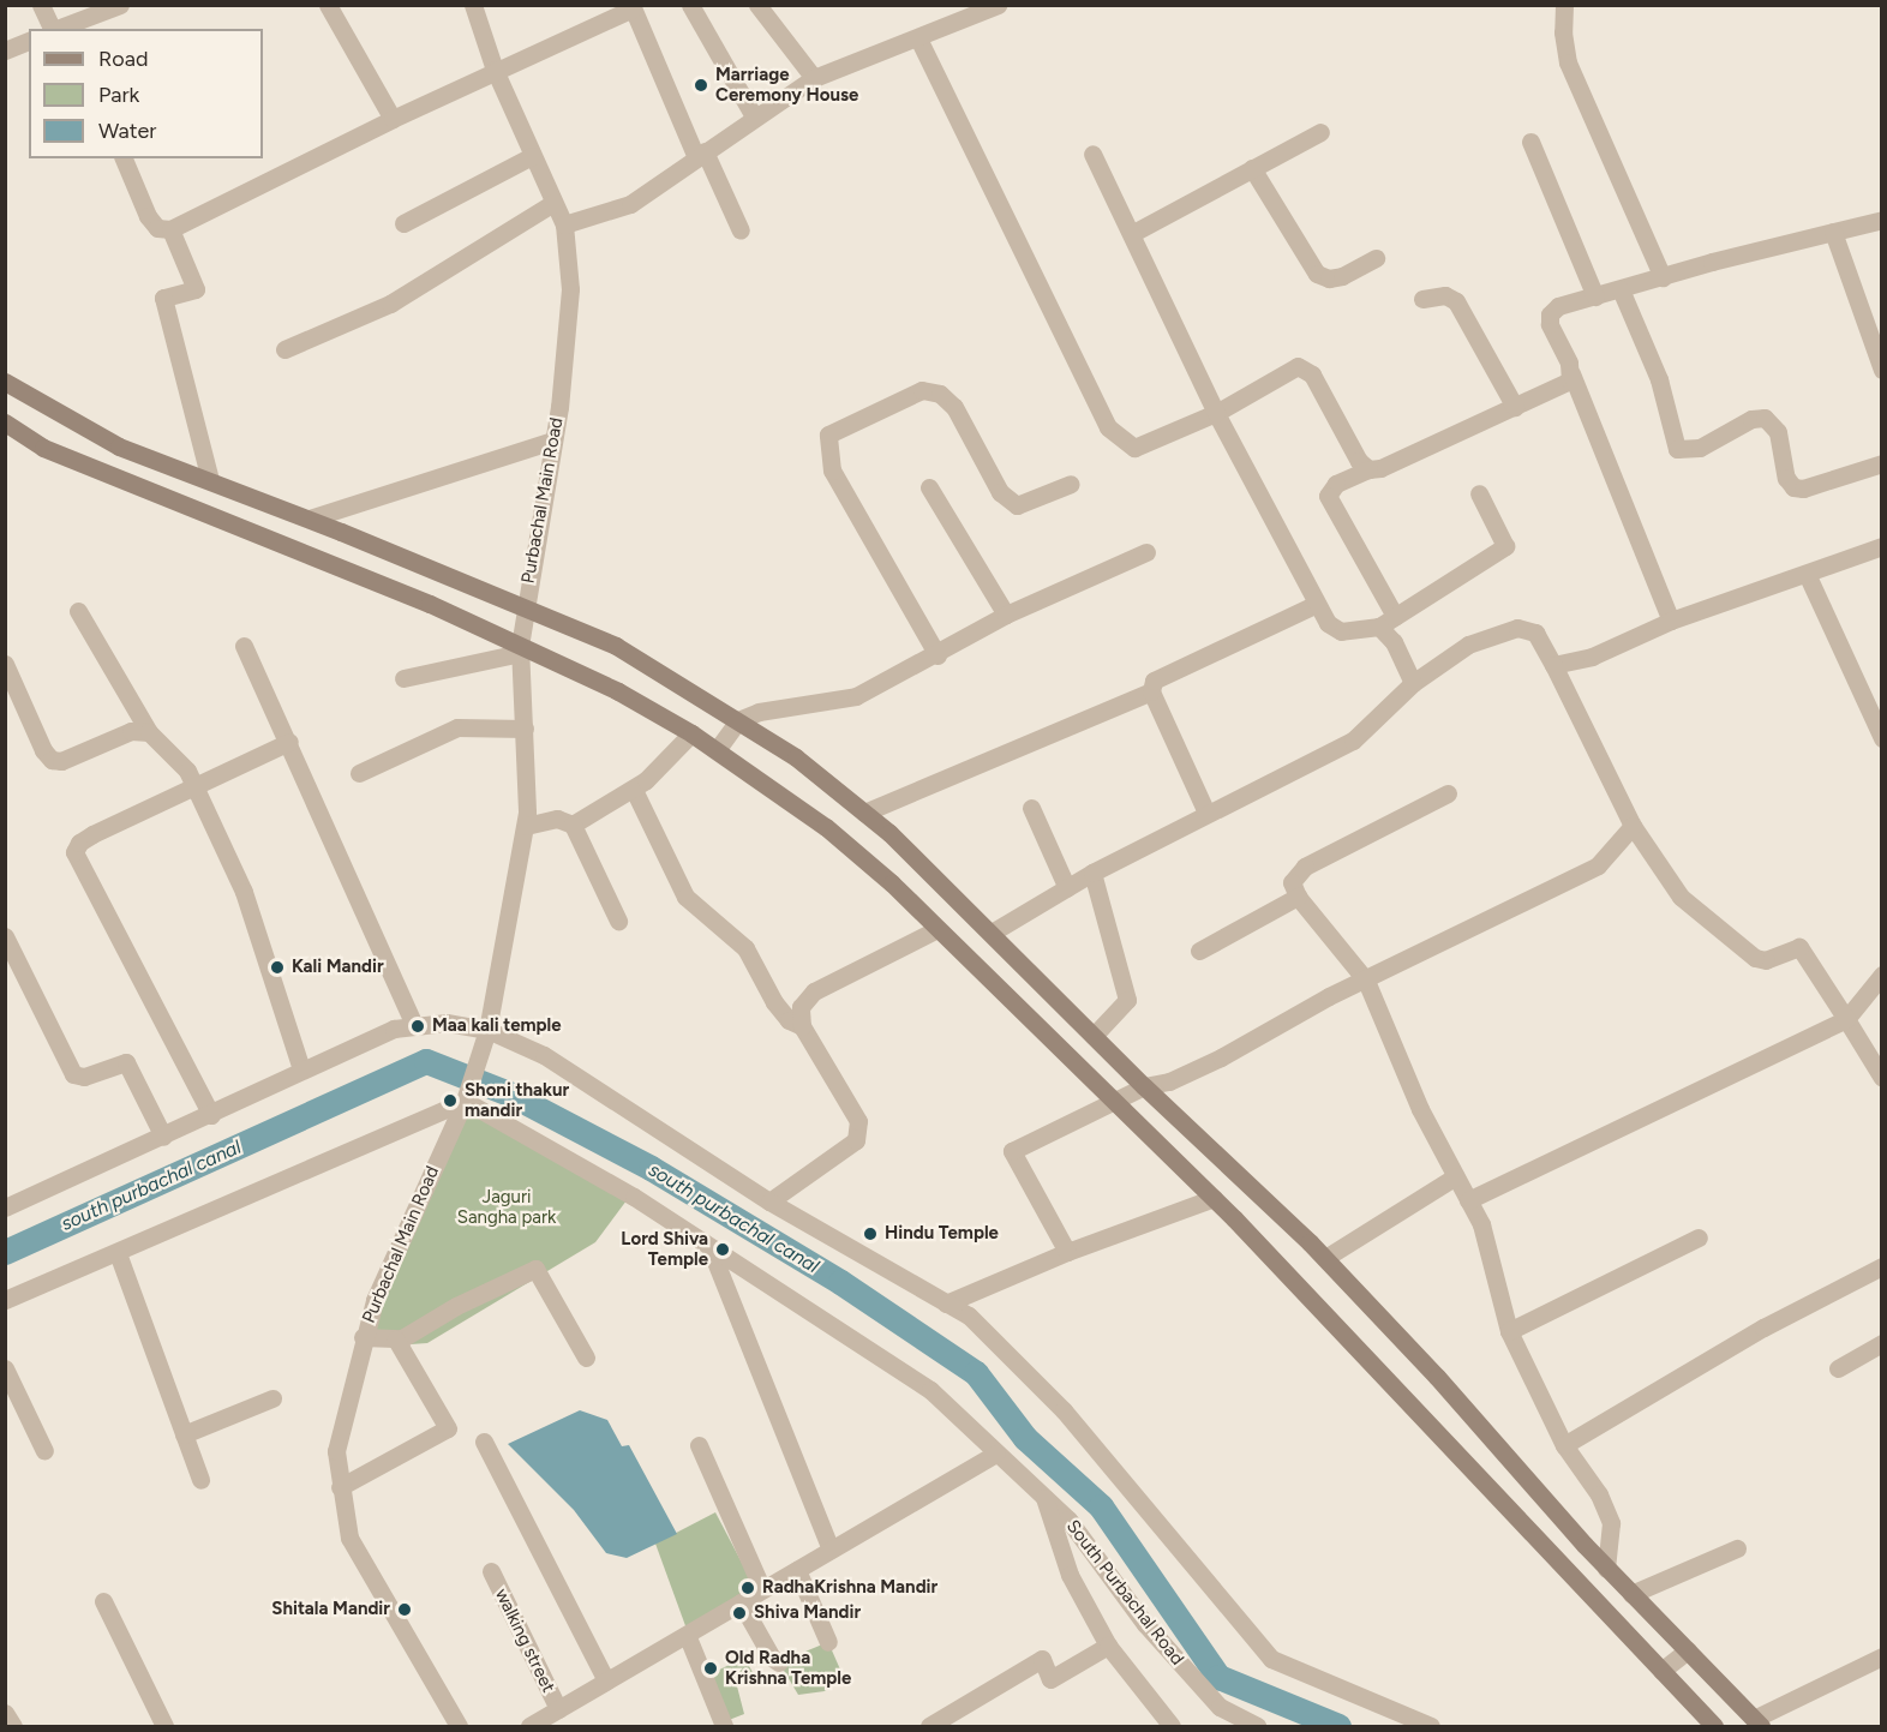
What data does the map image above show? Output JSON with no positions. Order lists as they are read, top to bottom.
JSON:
{
  "streets": {
    "street": ["Purbachal Main Road", "South Purbachal Road", "walking street"]
  },
  "crossings": [
    ["Purbachal Main Road", "South Purbachal Road"]
  ],
  "water": ["south purbachal canal"],
  "parks": ["Jaguri Sangha park"],
  "places": [
    "Marriage Ceremony House",
    "Kali Mandir",
    "Maa kali temple",
    "Shoni thakur mandir",
    "Hindu Temple",
    "Lord Shiva Temple",
    "RadhaKrishna Mandir",
    "Shitala Mandir",
    "Shiva Mandir",
    "Old Radha Krishna Temple"
  ],
  "legend": ["Road", "Park", "Water"]
}
